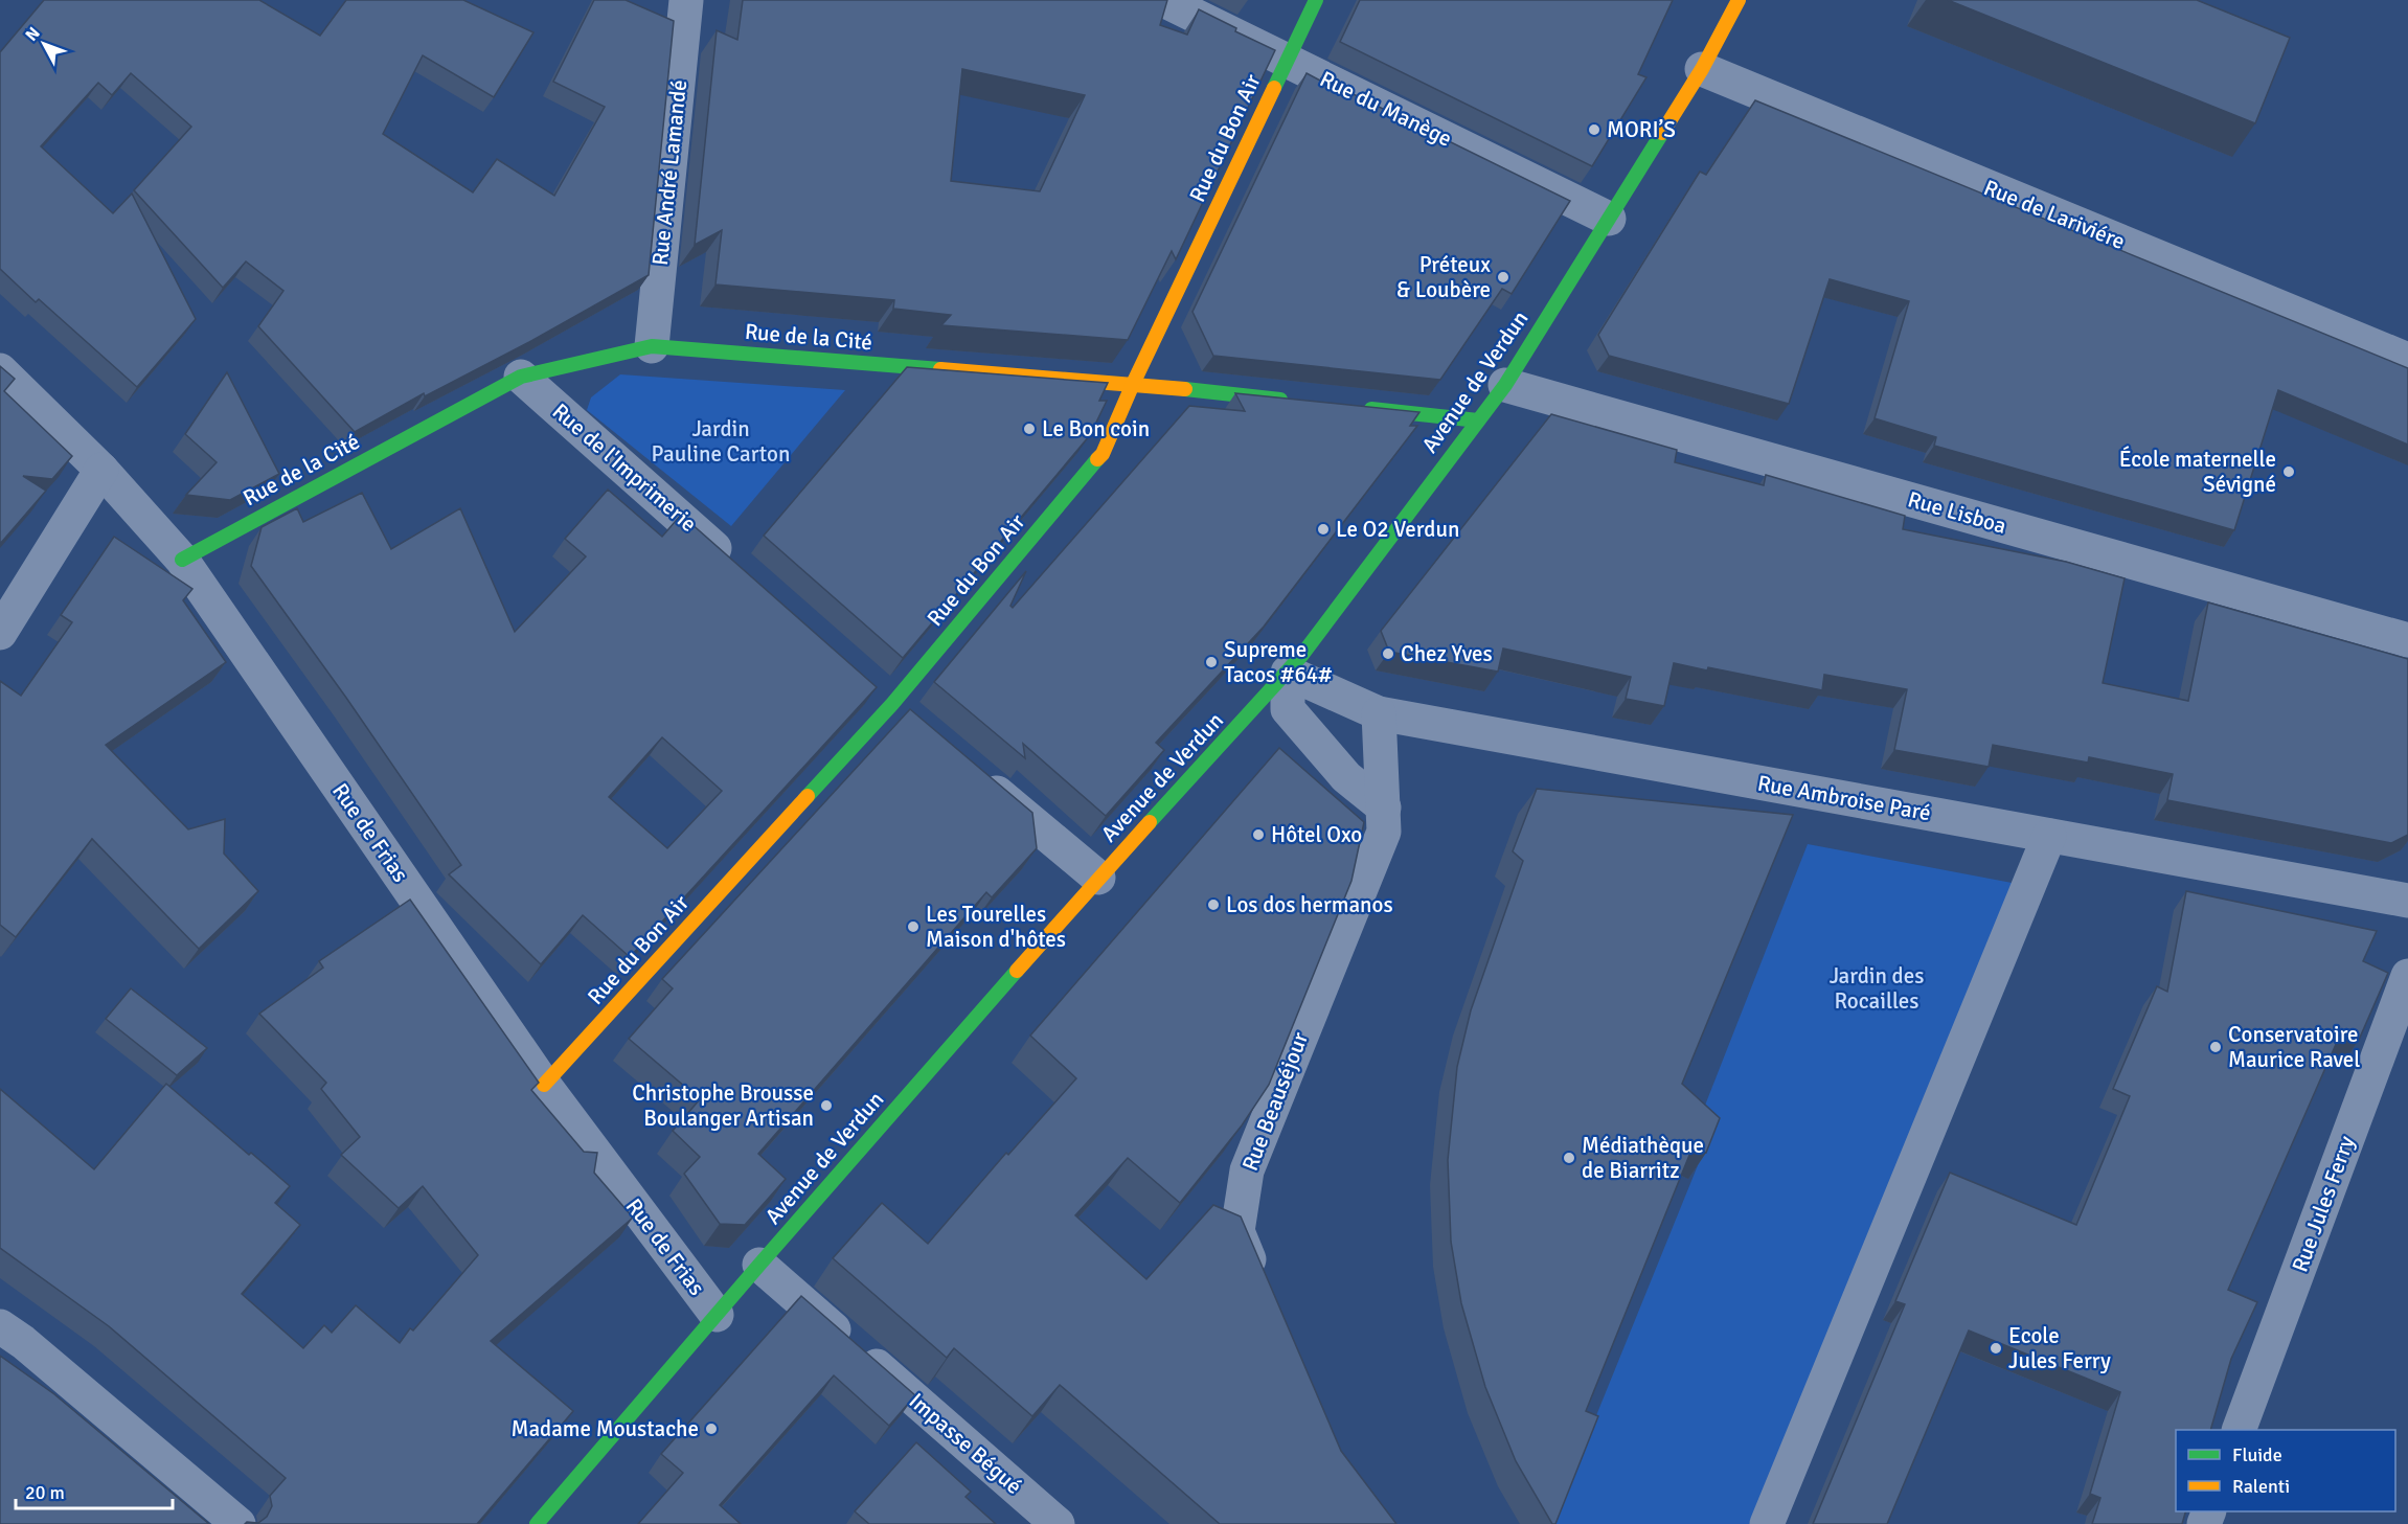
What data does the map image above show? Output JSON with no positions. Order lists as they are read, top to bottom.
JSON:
{
  "streets": {
    "street": [
      "Rue du Manège",
      "Rue du Bon Air",
      "Rue André Lamandé",
      "Rue de Lariviére",
      "Rue de la Cité",
      "Avenue de Verdun",
      "Rue de l'Imprimerie",
      "Rue Lisboa",
      "Rue Ambroise Paré",
      "Rue de Frias",
      "Rue Beauséjour",
      "Rue Jules Ferry",
      "Impasse Bégué"
    ]
  },
  "crossings": [
    ["Rue du Manège", "Rue du Bon Air"],
    ["Rue du Manège", "Avenue de Verdun"],
    ["Rue du Bon Air", "Rue de la Cité"],
    ["Rue du Bon Air", "Rue de Frias"],
    ["Rue André Lamandé", "Rue de la Cité"],
    ["Rue de Lariviére", "Avenue de Verdun"],
    ["Rue de la Cité", "Rue de l'Imprimerie"],
    ["Rue de la Cité", "Rue de Frias"],
    ["Avenue de Verdun", "Rue Lisboa"],
    ["Avenue de Verdun", "Rue Ambroise Paré"],
    ["Avenue de Verdun", "Rue de Frias"],
    ["Avenue de Verdun", "Impasse Bégué"],
    ["Rue Ambroise Paré", "Rue Beauséjour"]
  ],
  "parks": ["Jardin Pauline Carton", "Jardin des Rocailles"],
  "places": [
    "MORI’S",
    "Préteux & Loubère",
    "Le Bon coin",
    "École maternelle Sévigné",
    "Le O2 Verdun",
    "Chez Yves",
    "Supreme Tacos #64#",
    "Hôtel Oxo",
    "Los dos hermanos",
    "Les Tourelles Maison d'hôtes",
    "Conservatoire Maurice Ravel",
    "Christophe Brousse Boulanger Artisan",
    "Médiathèque de Biarritz",
    "Ecole Jules Ferry",
    "Madame Moustache"
  ],
  "legend": ["Fluide", "Ralenti"],
  "scale_bar": "20 m",
  "north": "top left"
}
